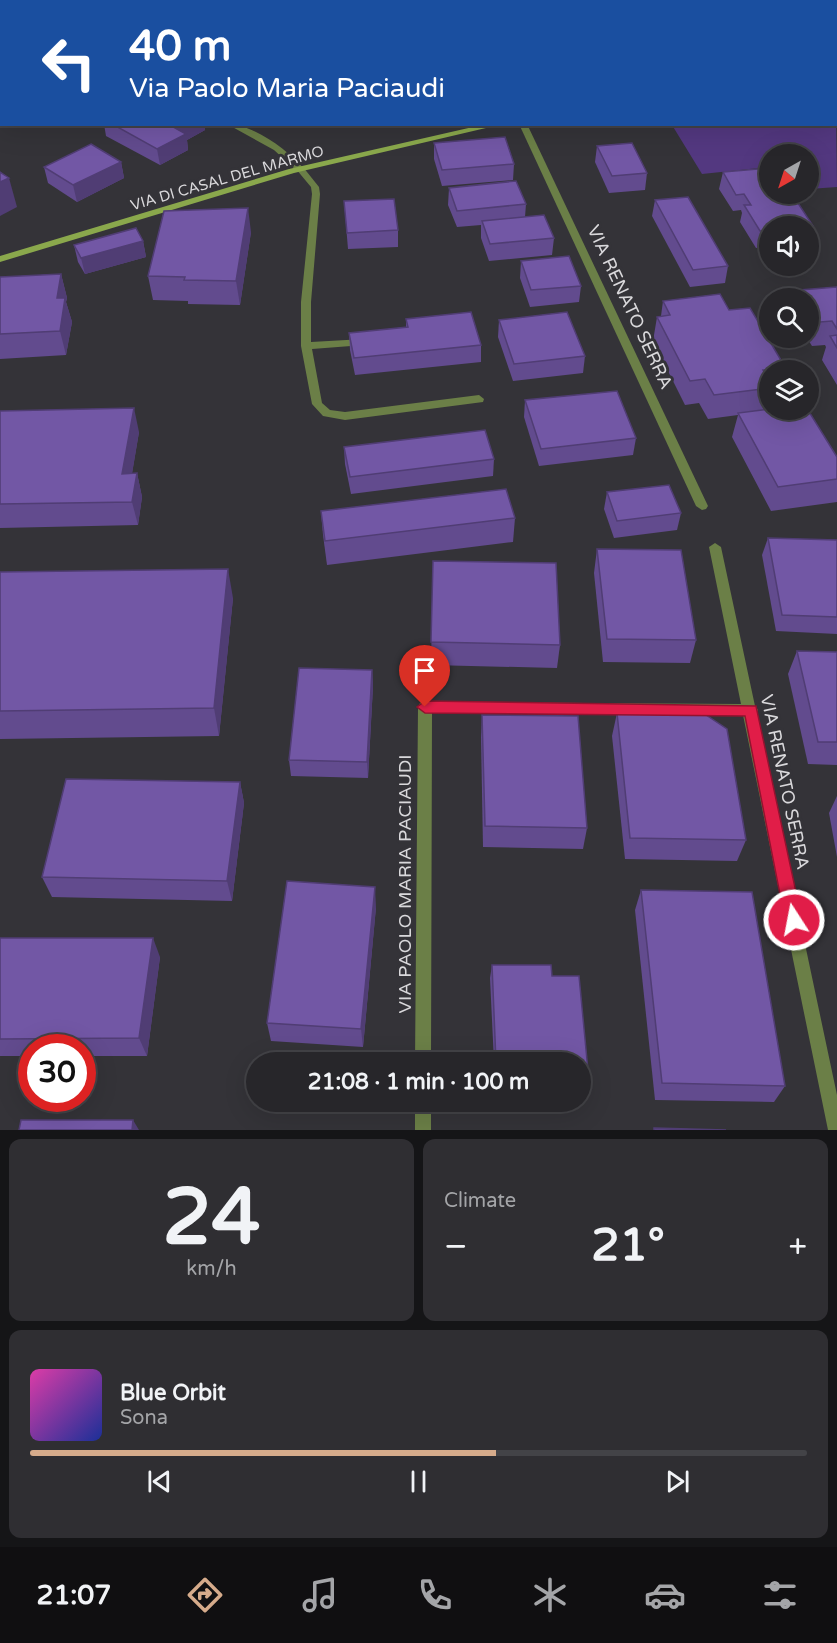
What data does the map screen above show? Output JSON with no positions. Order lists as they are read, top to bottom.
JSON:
{
  "streets": {
    "main road": ["VIA DI CASAL DEL MARMO"],
    "street": ["VIA RENATO SERRA", "VIA PAOLO MARIA PACIAUDI"]
  },
  "crossings": [
    ["VIA RENATO SERRA", "VIA PAOLO MARIA PACIAUDI"]
  ],
  "north": "bottom left",
  "page": {
    "turn": ["40 m", "Via Paolo Maria Paciaudi"],
    "limit": "30",
    "trip": "21:08 · 1 min · 100 m",
    "tile": [
      ["24", "km/h"],
      "Climate"
    ],
    "heat": ["−", "21°", "+"],
    "song": ["Blue Orbit", "Sona"],
    "tabs": "21:07"
  }
}
